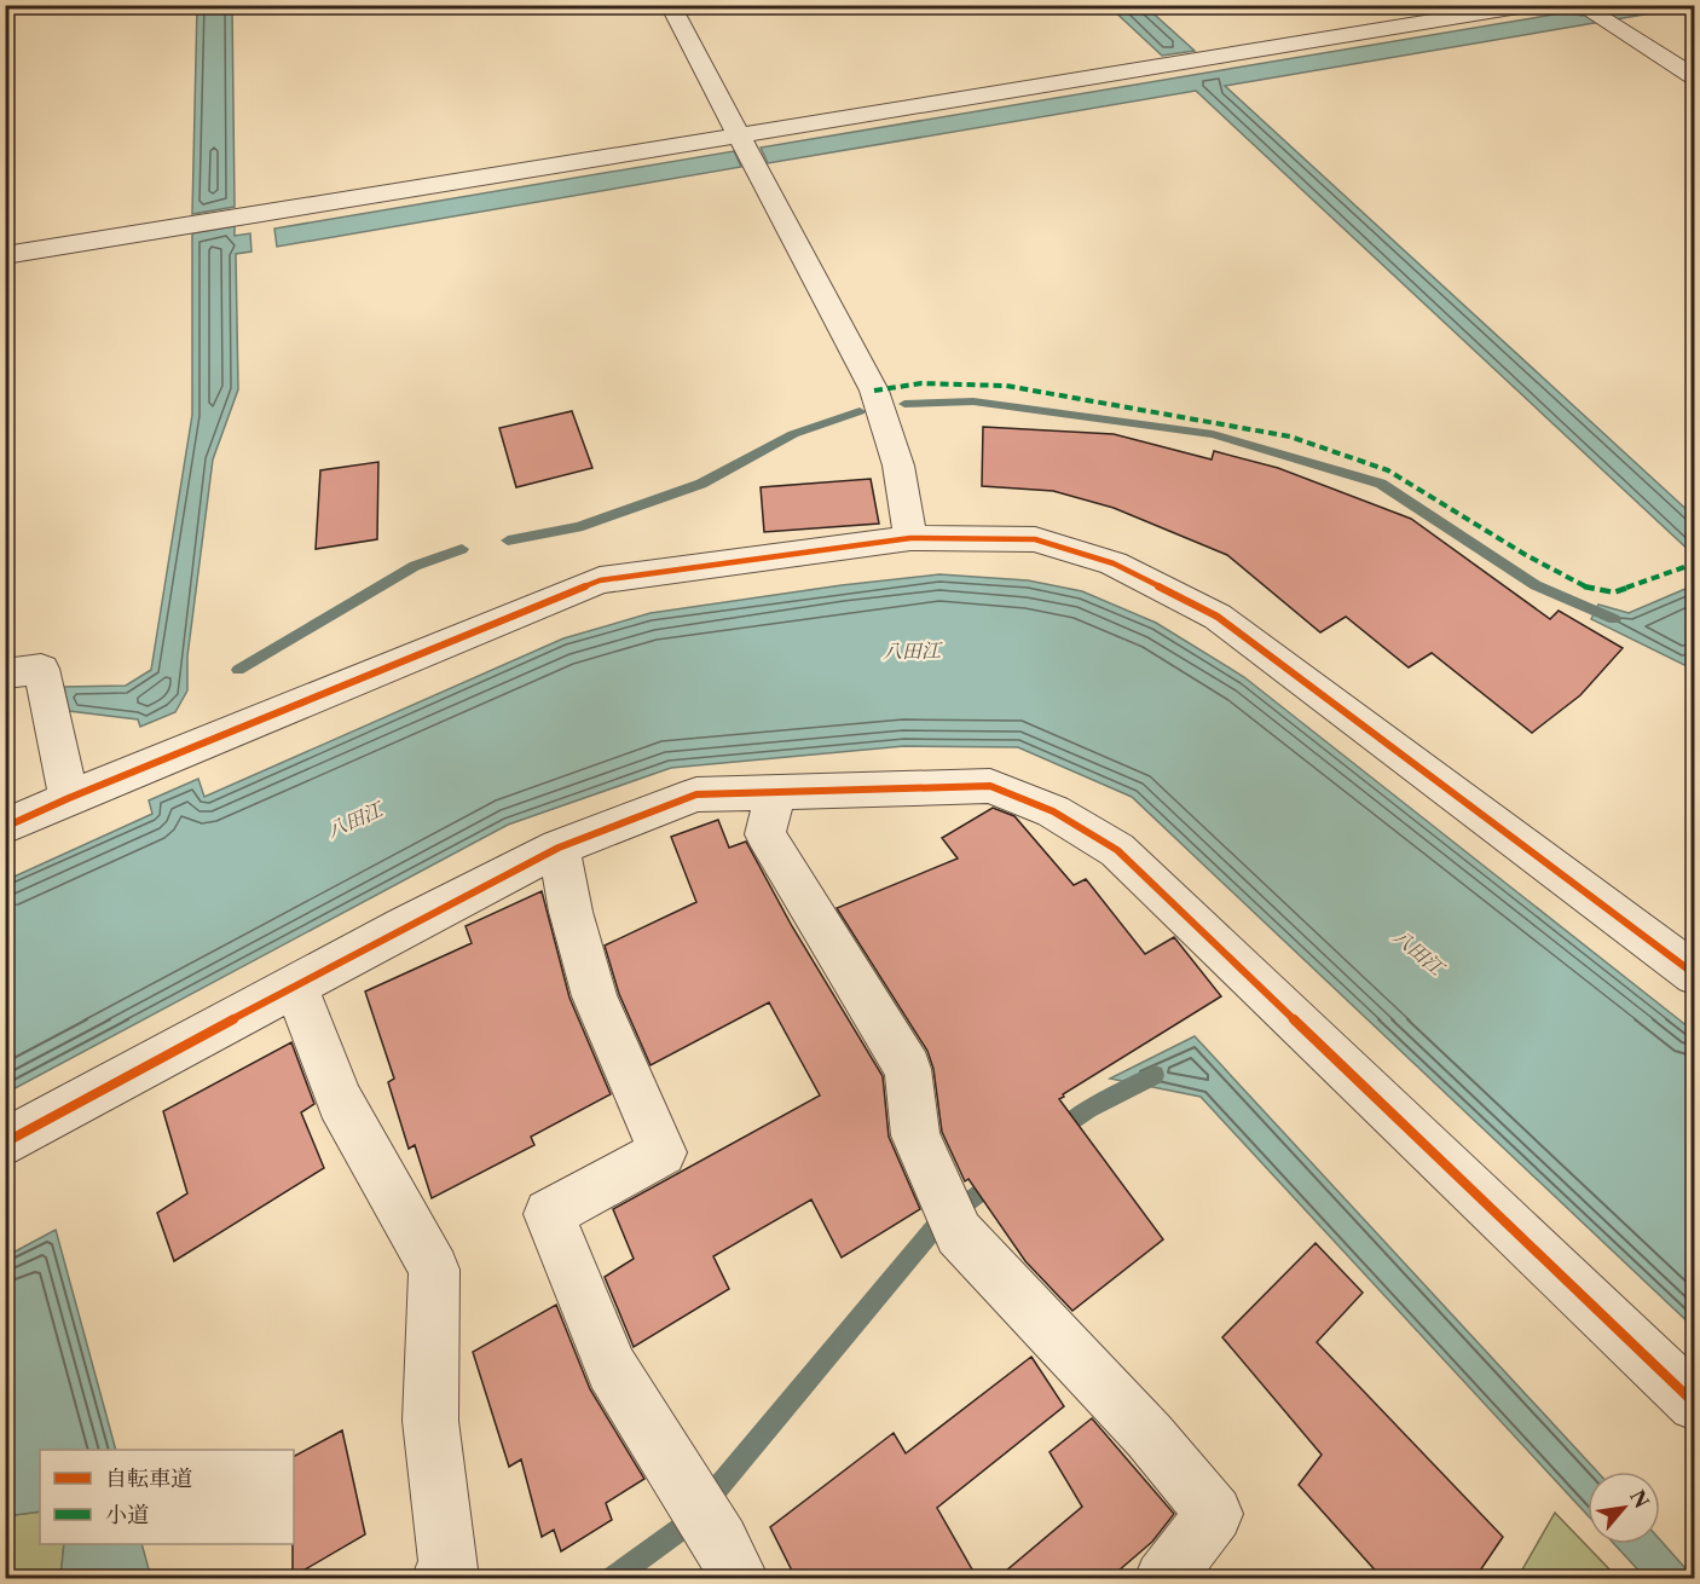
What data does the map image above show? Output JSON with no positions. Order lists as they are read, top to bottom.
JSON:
{
  "water": ["八田江"],
  "legend": ["自転車道", "小道"],
  "north": "top right"
}
